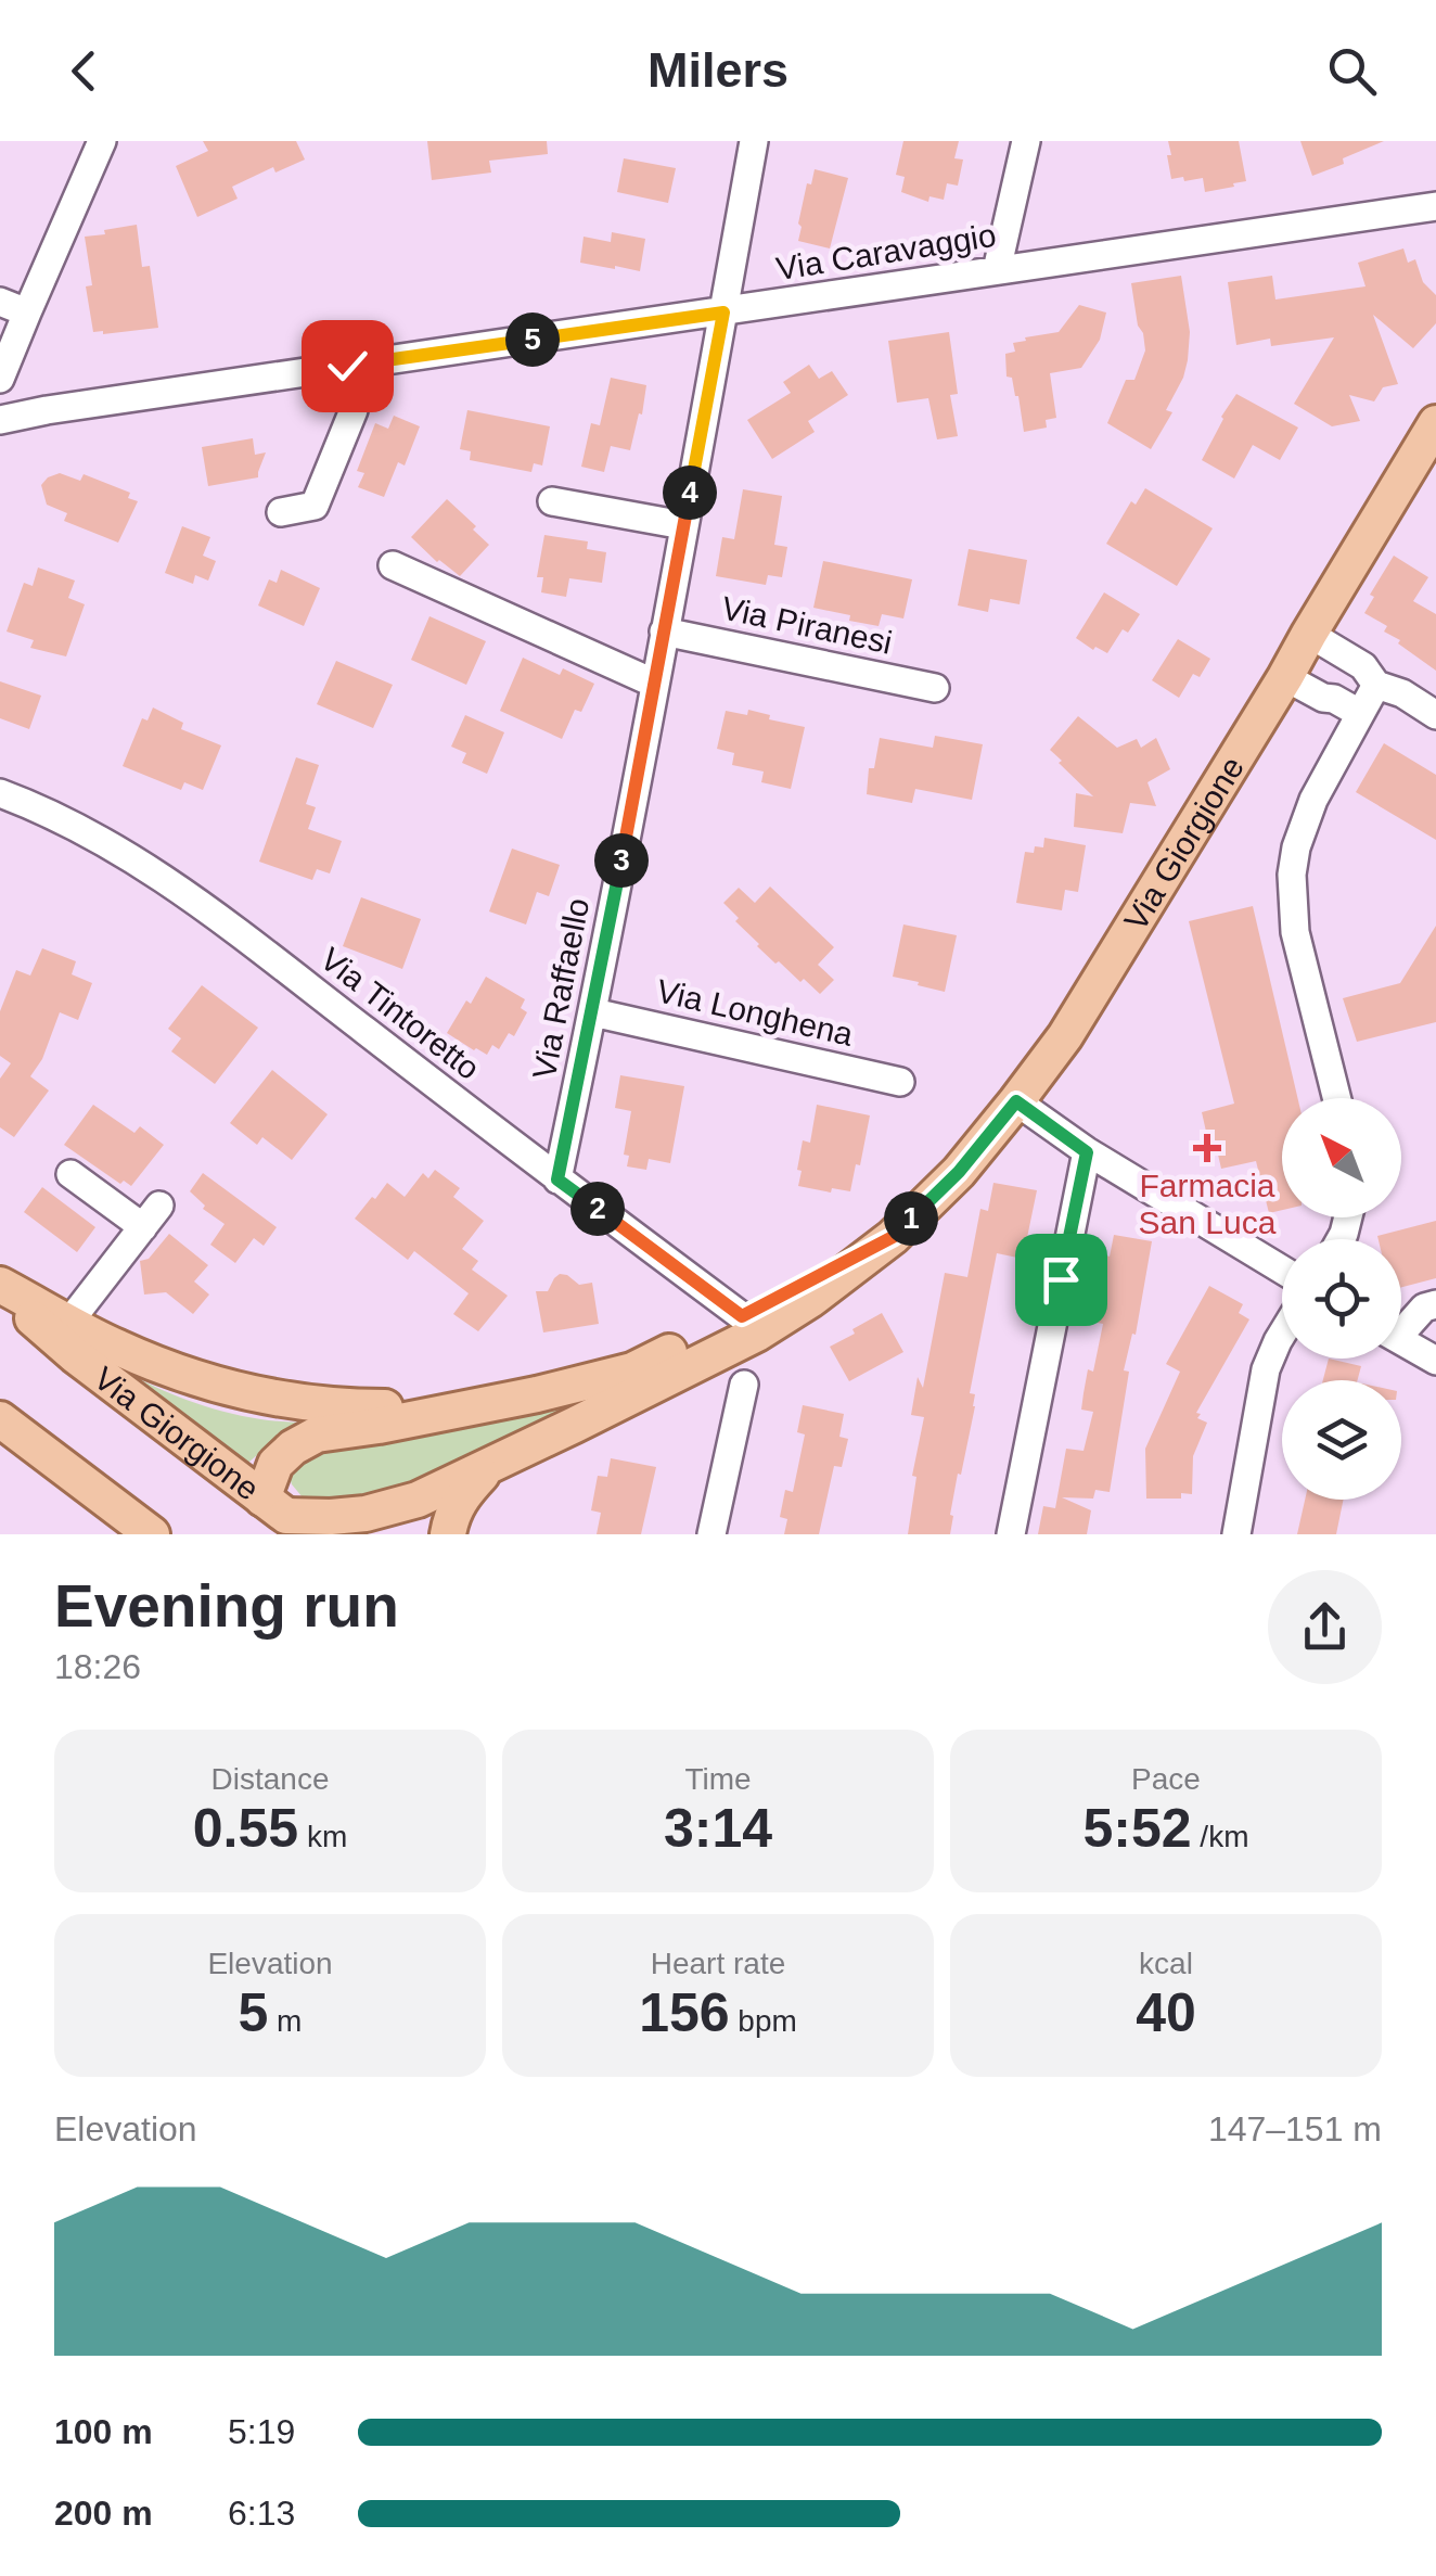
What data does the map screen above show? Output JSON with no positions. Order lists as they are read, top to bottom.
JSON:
{
  "streets": {
    "main road": ["Via Giorgione"],
    "street": [
      "Via Caravaggio",
      "Via Piranesi",
      "Via Raffaello",
      "Via Longhena",
      "Via Tintoretto"
    ]
  },
  "crossings": [
    ["Via Caravaggio", "Via Raffaello"],
    ["Via Piranesi", "Via Raffaello"],
    ["Via Giorgione", "Via Tintoretto"],
    ["Via Raffaello", "Via Longhena"],
    ["Via Raffaello", "Via Tintoretto"]
  ],
  "places": {
    "health": ["Farmacia San Luca"]
  },
  "north": "top left",
  "page": {
    "header": "Milers",
    "pins": [
      "5",
      "4",
      "3",
      "2",
      "1"
    ],
    "heading": ["Evening run", "18:26"],
    "stats": [
      ["Distance", "0.55 km"],
      ["Time", "3:14"],
      ["Pace", "5:52 /km"],
      ["Elevation", "5 m"],
      ["Heart rate", "156 bpm"],
      ["kcal", "40"]
    ],
    "chart": ["Elevation", "147–151 m"],
    "list": [
      {
        "name": "100 m",
        "note": "5:19"
      },
      {
        "name": "200 m",
        "note": "6:13"
      }
    ]
  }
}
